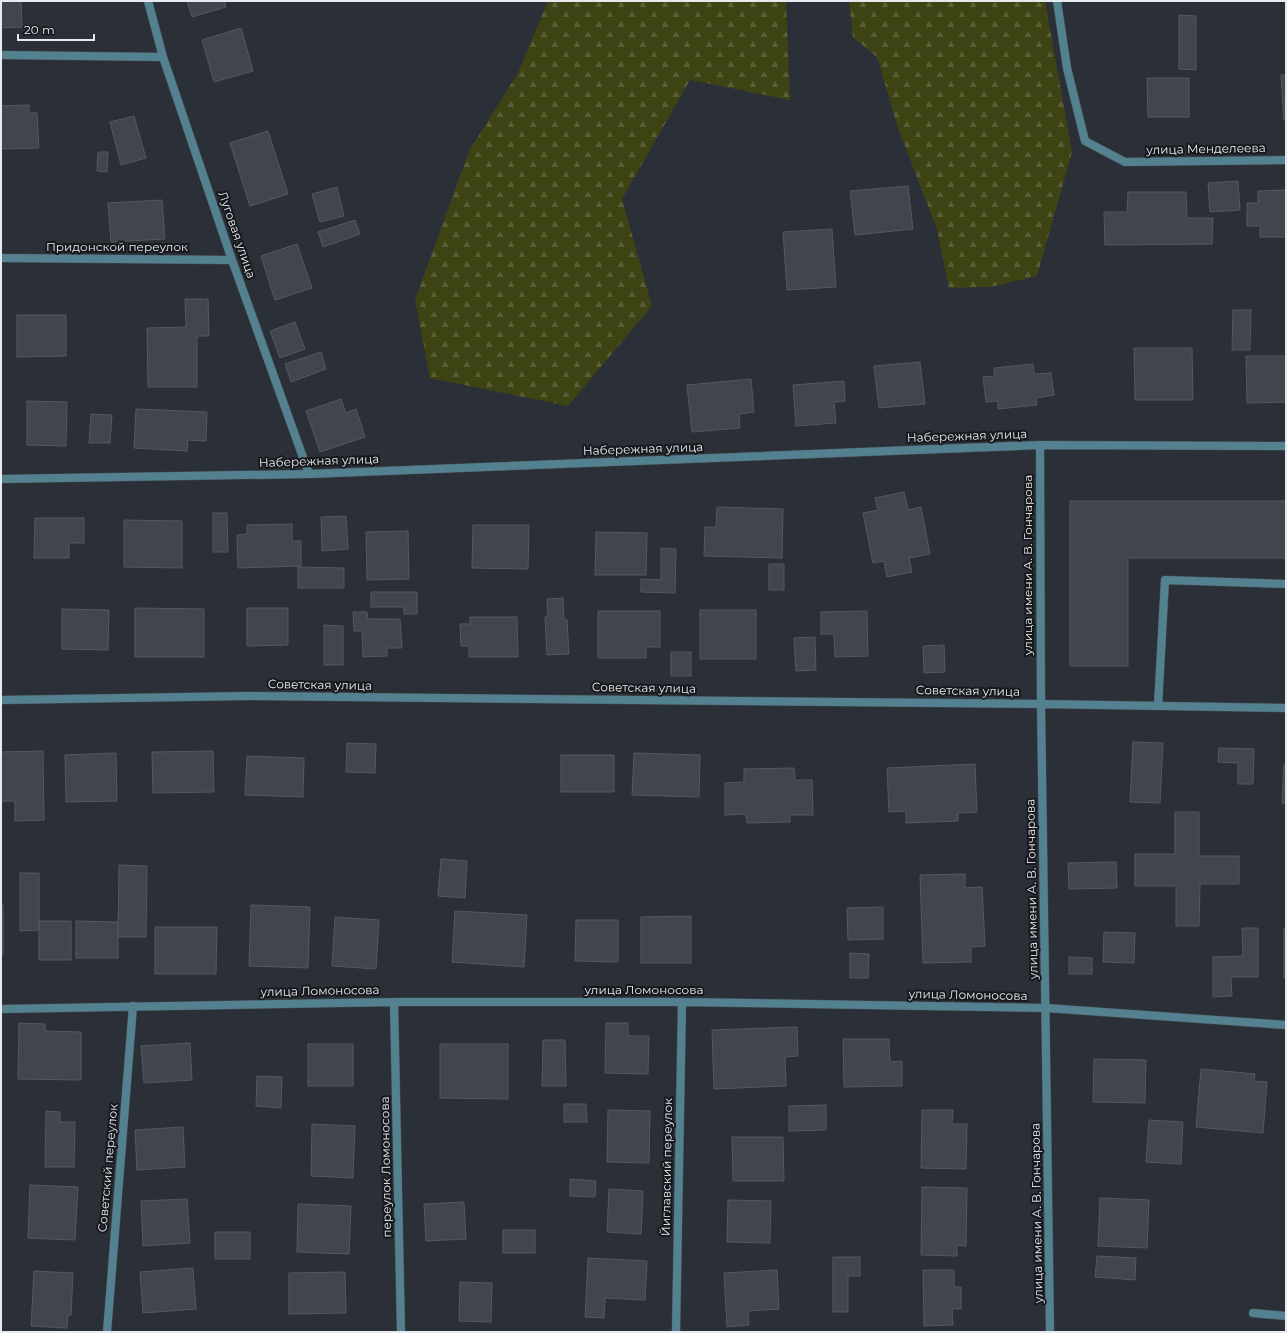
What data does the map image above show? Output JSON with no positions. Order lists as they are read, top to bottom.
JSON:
{
  "streets": {
    "street": [
      "улица Менделеева",
      "Луговая улица",
      "Придонской переулок",
      "Набережная улица",
      "улица имени А. В. Гончарова",
      "Советская улица",
      "улица Ломоносова",
      "переулок Ломоносова",
      "Йиглавский переулок",
      "Советский переулок"
    ]
  },
  "crossings": [
    ["Луговая улица", "Придонской переулок"],
    ["Луговая улица", "Набережная улица"],
    ["Набережная улица", "улица имени А. В. Гончарова"],
    ["улица имени А. В. Гончарова", "Советская улица"],
    ["улица имени А. В. Гончарова", "улица Ломоносова"],
    ["улица Ломоносова", "переулок Ломоносова"],
    ["улица Ломоносова", "Йиглавский переулок"],
    ["улица Ломоносова", "Советский переулок"]
  ],
  "scale_bar": "20 m"
}
